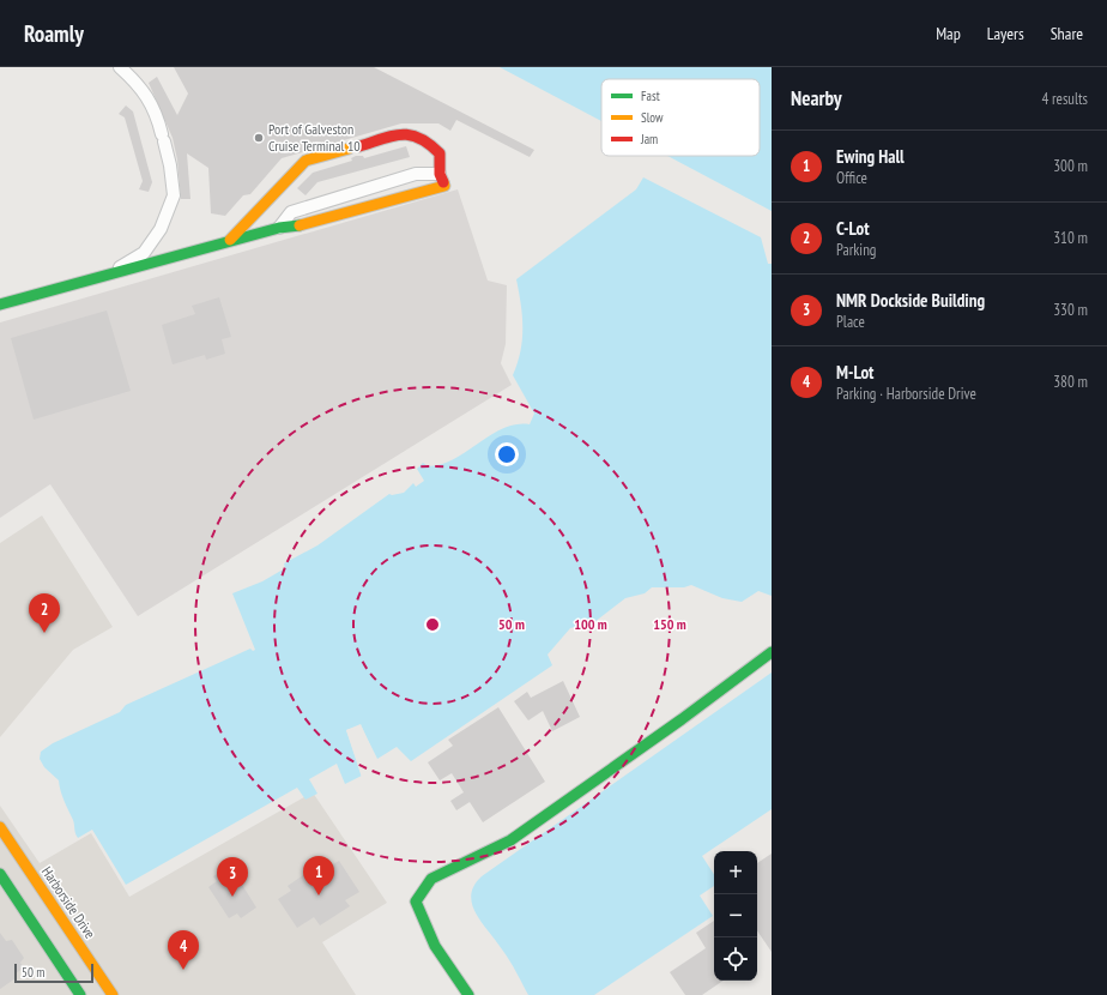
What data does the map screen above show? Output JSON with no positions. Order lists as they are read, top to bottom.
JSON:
{
  "streets": {
    "street": ["Harborside Drive"]
  },
  "places": ["Port of Galveston Cruise Terminal 10"],
  "legend": ["Fast", "Slow", "Jam"],
  "scale_bar": "50 m",
  "page": {
    "header": "Roamly",
    "nav": ["Map", "Layers", "Share"],
    "heading": ["Nearby", "4 results"],
    "list": [
      {
        "mark": "1",
        "name": "Ewing Hall",
        "note": "Office",
        "value": "300 m"
      },
      {
        "mark": "2",
        "name": "C-Lot",
        "note": "Parking",
        "value": "310 m"
      },
      {
        "mark": "3",
        "name": "NMR Dockside Building",
        "note": "Place",
        "value": "330 m"
      },
      {
        "mark": "4",
        "name": "M-Lot",
        "note": "Parking · Harborside Drive",
        "value": "380 m"
      }
    ],
    "pins": [
      "2",
      "1",
      "3",
      "4"
    ],
    "map_buttons": ["+", "−"],
    "scale": "50 m"
  },
  "rings": ["50 m", "100 m", "150 m"]
}
